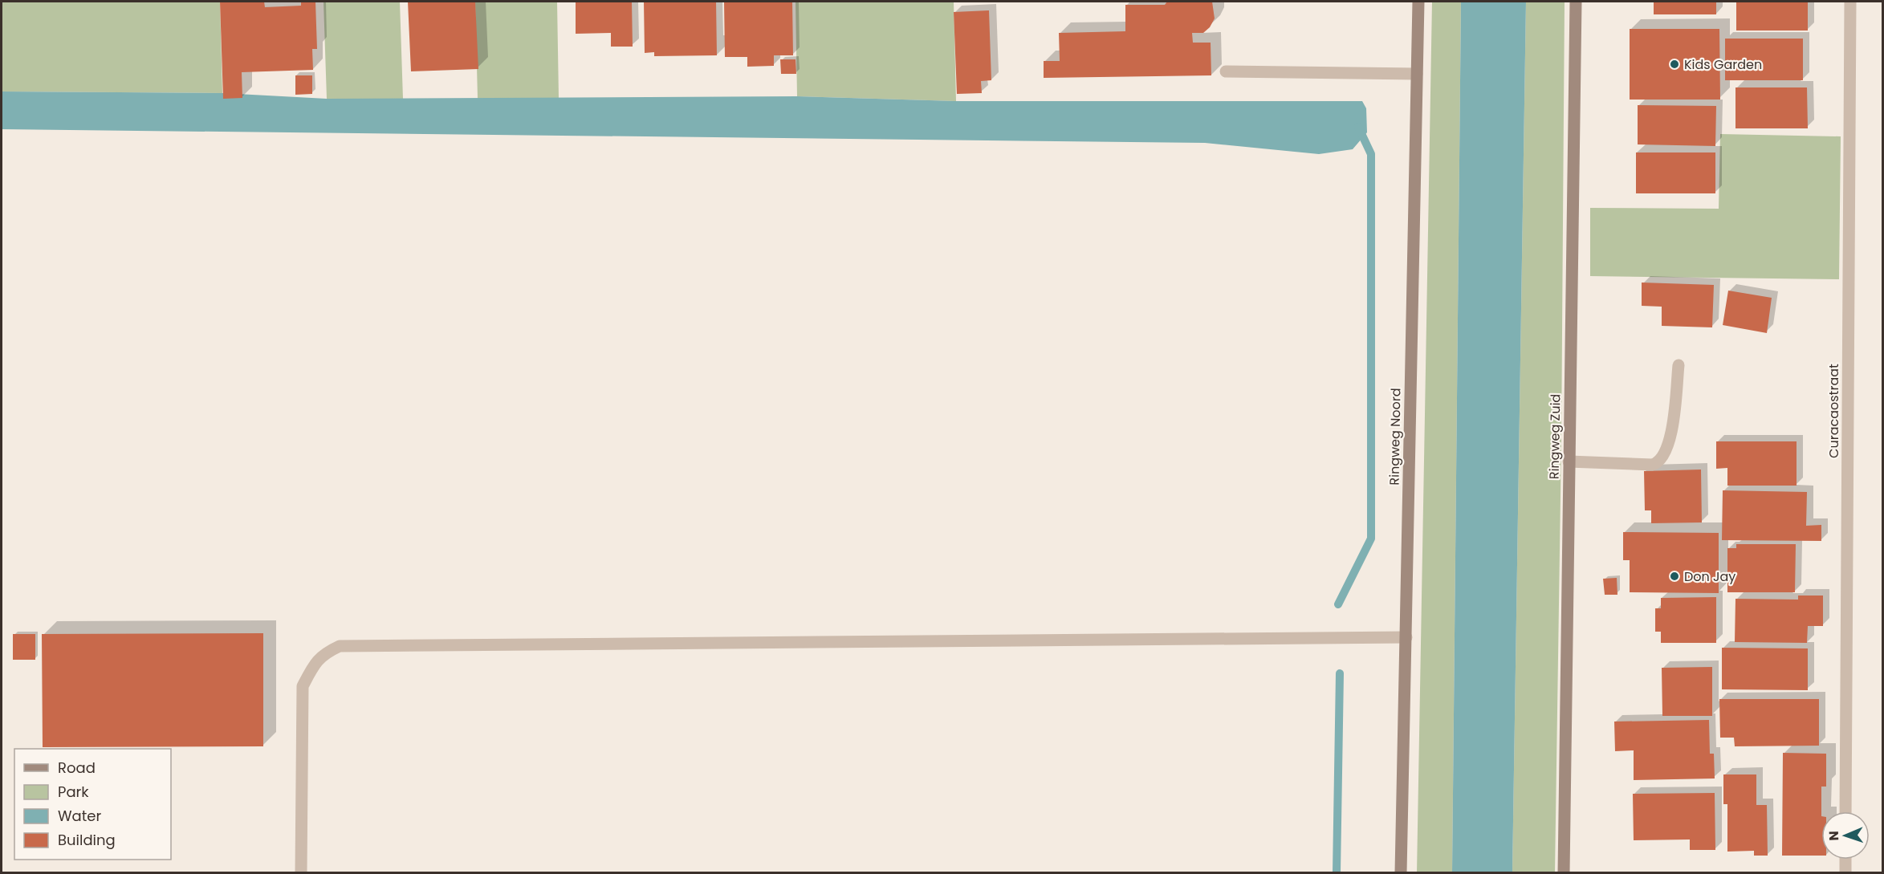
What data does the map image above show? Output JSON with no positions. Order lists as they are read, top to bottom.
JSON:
{
  "streets": {
    "street": ["Curacaostraat", "Ringweg Noord", "Ringweg Zuid"]
  },
  "places": ["Kids Garden", "Don Jay"],
  "legend": [
    "Road",
    "Park",
    "Water",
    "Building"
  ],
  "north": "left"
}
